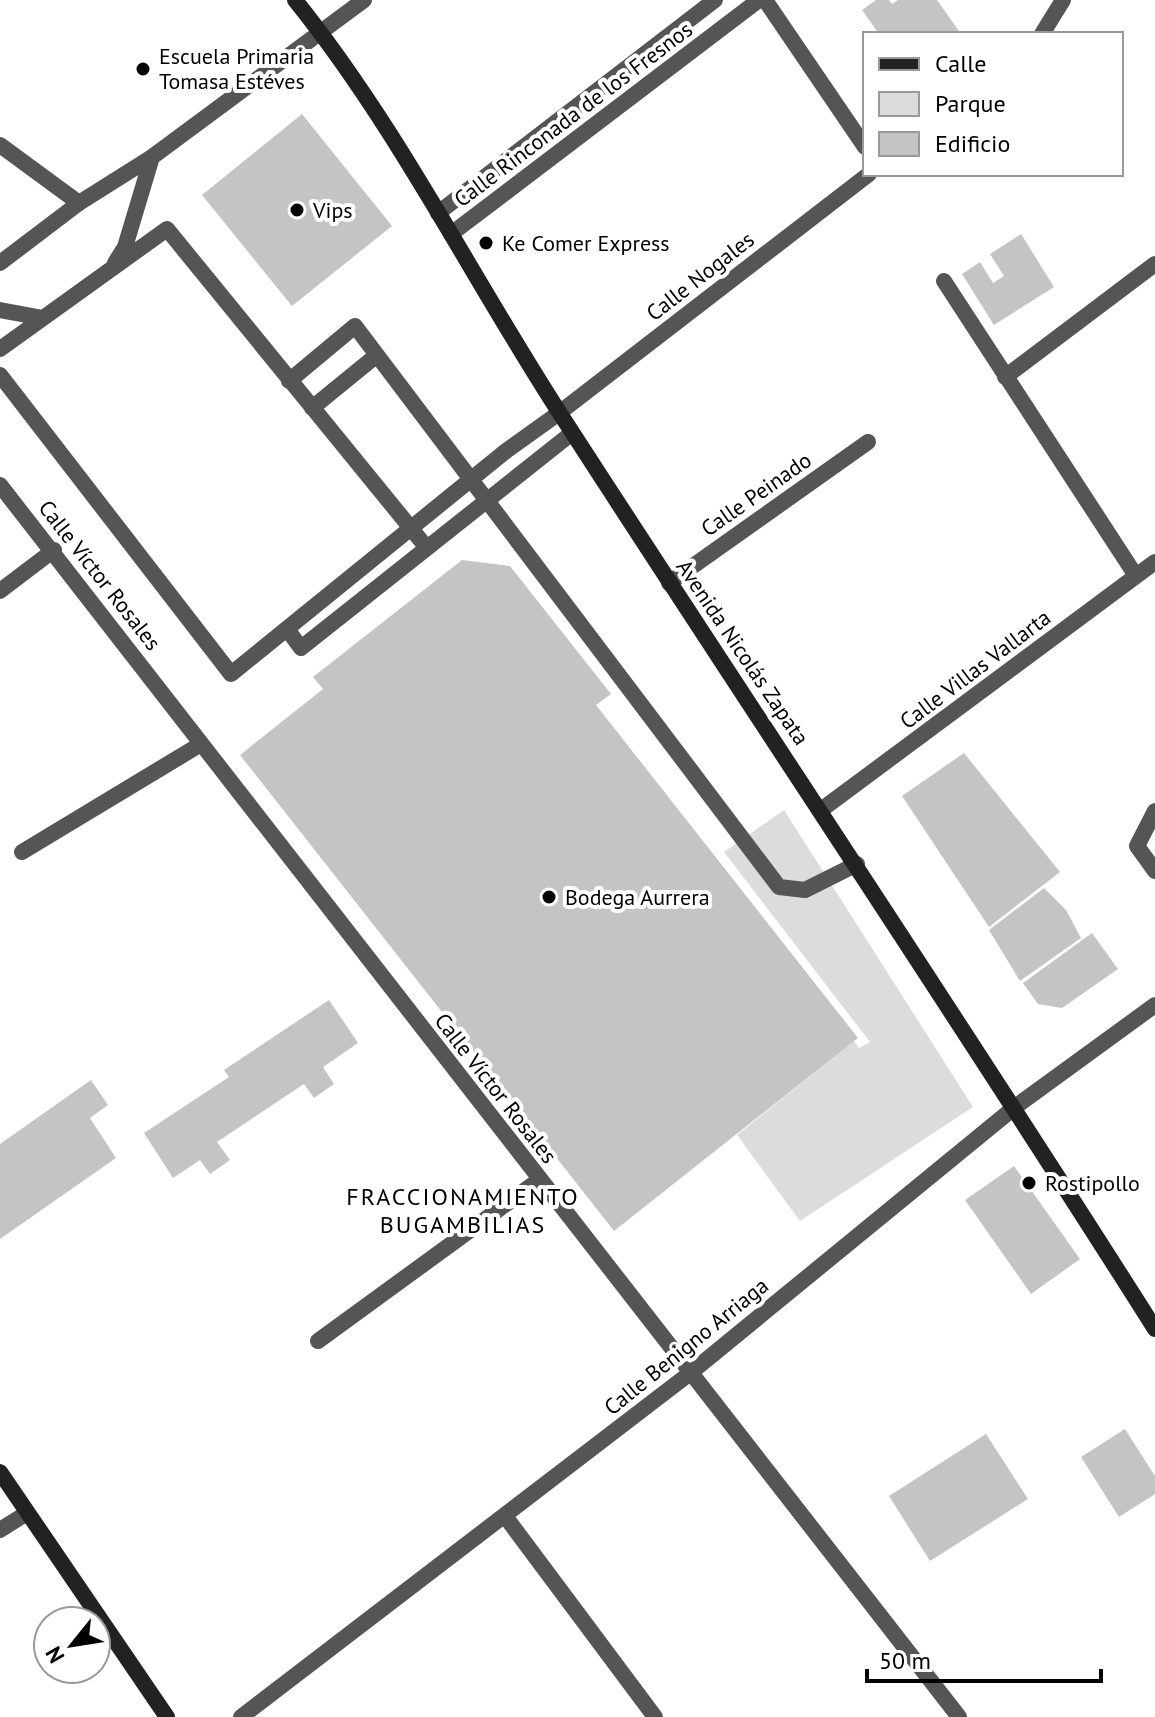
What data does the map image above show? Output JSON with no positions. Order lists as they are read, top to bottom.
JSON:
{
  "streets": {
    "street": [
      "Calle Rinconada de los Fresnos",
      "Calle Nogales",
      "Calle Peinado",
      "Calle Víctor Rosales",
      "Avenida Nicolás Zapata",
      "Calle Villas Vallarta",
      "Calle Benigno Arriaga"
    ]
  },
  "crossings": [
    ["Calle Rinconada de los Fresnos", "Avenida Nicolás Zapata"],
    ["Calle Nogales", "Avenida Nicolás Zapata"],
    ["Calle Peinado", "Avenida Nicolás Zapata"],
    ["Calle Víctor Rosales", "Calle Benigno Arriaga"],
    ["Avenida Nicolás Zapata", "Calle Villas Vallarta"],
    ["Avenida Nicolás Zapata", "Calle Benigno Arriaga"]
  ],
  "districts": ["FRACCIONAMIENTO BUGAMBILIAS"],
  "places": [
    "Escuela Primaria Tomasa Estéves",
    "Vips",
    "Ke Comer Express",
    "Bodega Aurrera",
    "Rostipollo"
  ],
  "legend": ["Calle", "Parque", "Edificio"],
  "scale_bar": "50 m",
  "north": "bottom left"
}
